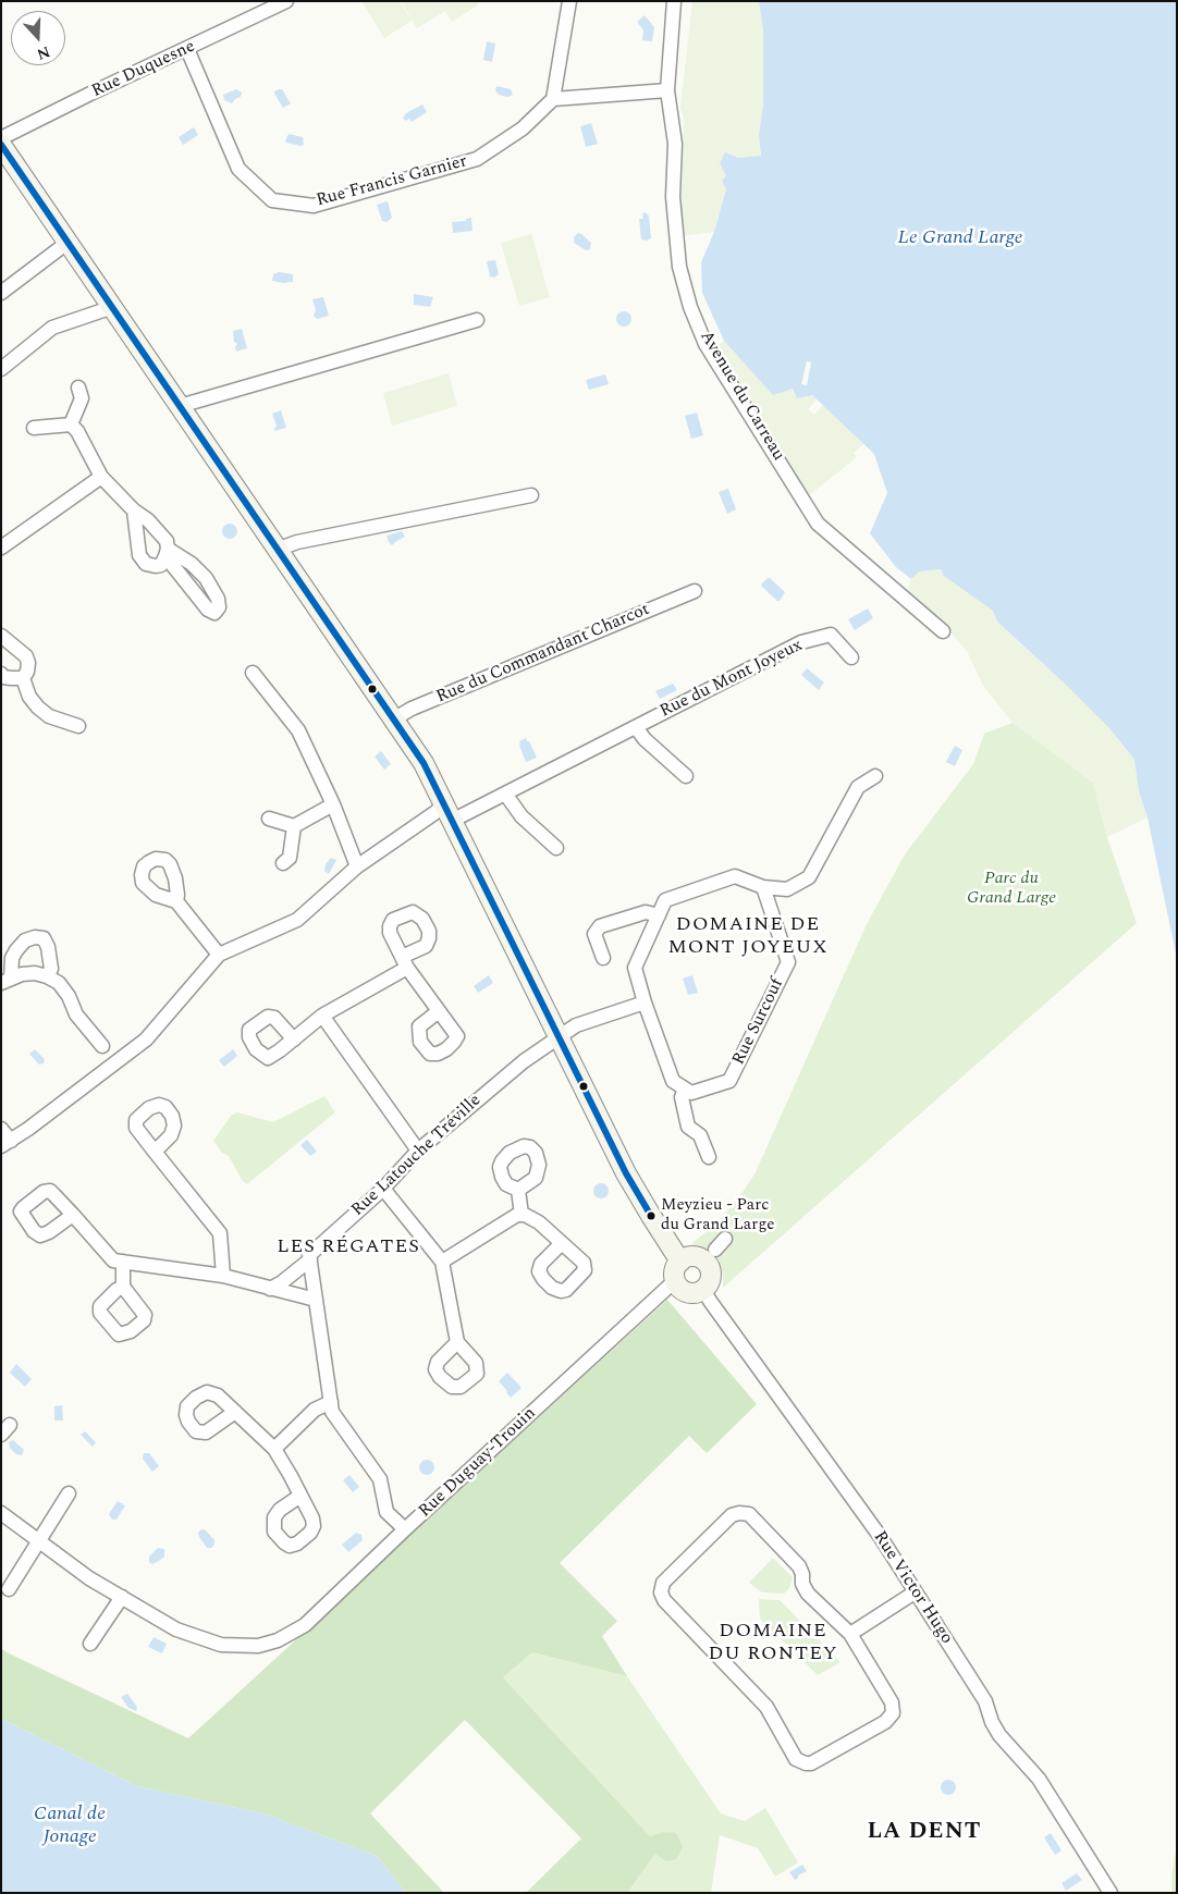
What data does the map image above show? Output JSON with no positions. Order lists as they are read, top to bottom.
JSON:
{
  "streets": {
    "street": [
      "Rue Duquesne",
      "Rue Francis Garnier",
      "Avenue du Carreau",
      "Rue du Commandant Charcot",
      "Rue du Mont Joyeux",
      "Rue Surcouf",
      "Rue Latouche Tréville",
      "Rue Duguay-Trouin",
      "Rue Victor Hugo"
    ]
  },
  "crossings": [
    ["Rue Duquesne", "Rue Francis Garnier"],
    ["Rue Duguay-Trouin", "Rue Victor Hugo"]
  ],
  "districts": [
    "DOMAINE DE MONT JOYEUX",
    "LES RÉGATES",
    "DOMAINE DU RONTEY",
    "LA DENT"
  ],
  "water": ["Le Grand Large", "Canal de Jonage"],
  "parks": ["Parc du Grand Large"],
  "places": ["Meyzieu - Parc du Grand Large"],
  "north": "bottom"
}
